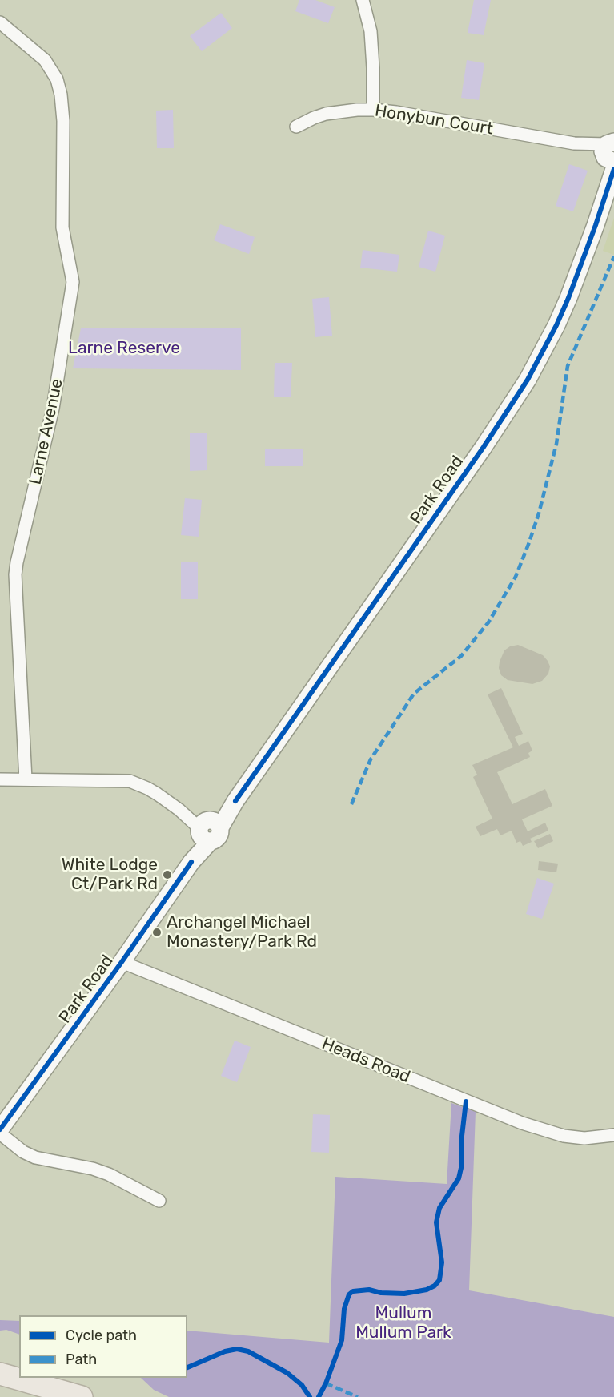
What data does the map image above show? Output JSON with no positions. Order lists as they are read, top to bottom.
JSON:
{
  "streets": {
    "street": [
      "Honybun Court",
      "Larne Avenue",
      "Park Road",
      "Heads Road"
    ]
  },
  "crossings": [
    ["Honybun Court", "Park Road"],
    ["Park Road", "Heads Road"]
  ],
  "parks": ["Larne Reserve", "Mullum Mullum Park"],
  "places": ["White Lodge Ct/Park Rd", "Archangel Michael Monastery/Park Rd"],
  "legend": ["Cycle path", "Path"]
}
